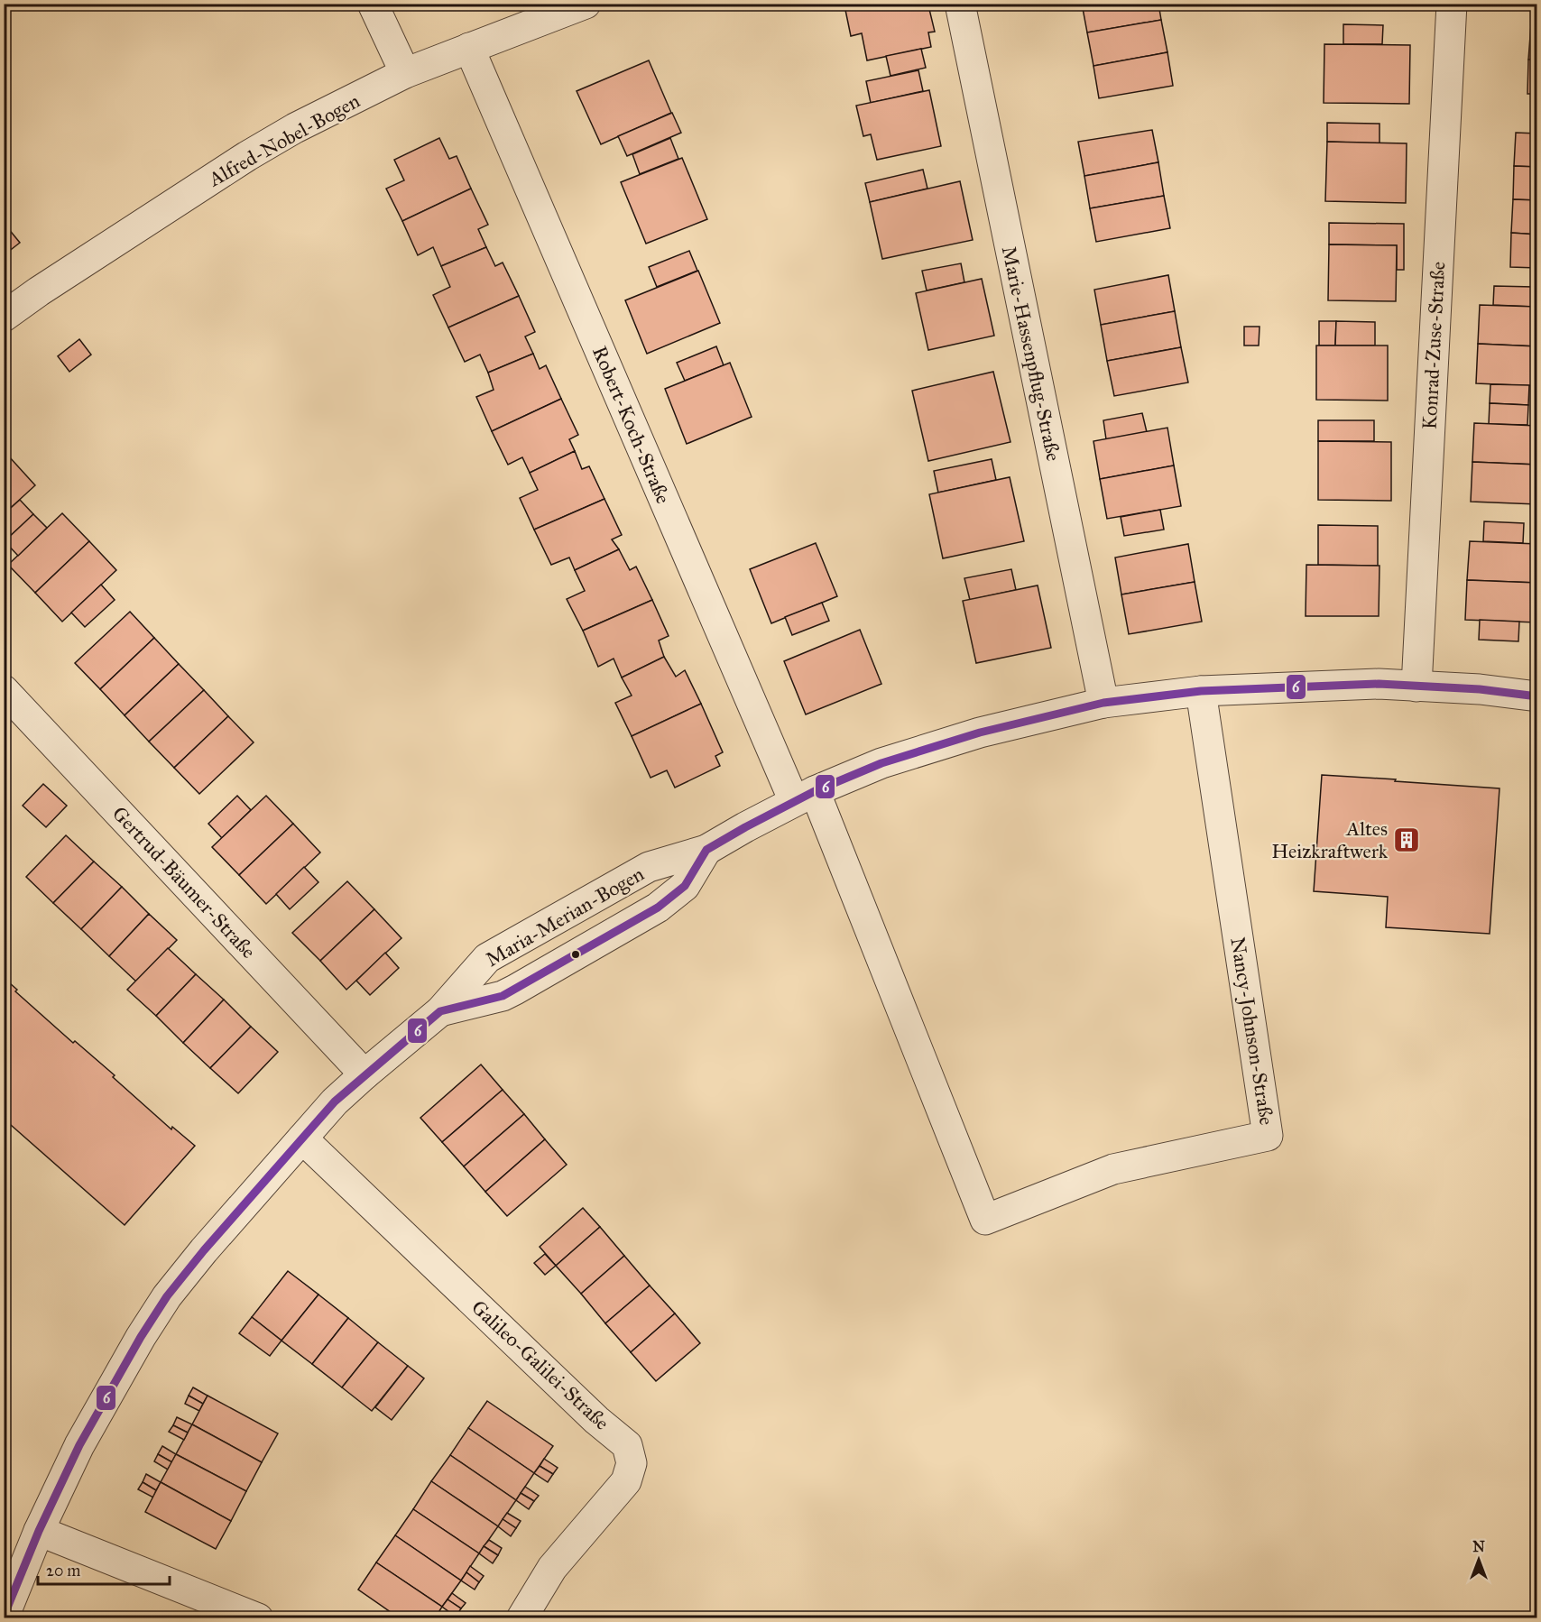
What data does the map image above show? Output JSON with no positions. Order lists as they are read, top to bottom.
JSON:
{
  "streets": {
    "street": [
      "Alfred-Nobel-Bogen",
      "Konrad-Zuse-Straße",
      "Marie-Hassenpflug-Straße",
      "Robert-Koch-Straße",
      "Gertrud-Bäumer-Straße",
      "Maria-Merian-Bogen",
      "Nancy-Johnson-Straße",
      "Galileo-Galilei-Straße"
    ]
  },
  "crossings": [
    ["Alfred-Nobel-Bogen", "Robert-Koch-Straße"],
    ["Konrad-Zuse-Straße", "Maria-Merian-Bogen"],
    ["Marie-Hassenpflug-Straße", "Maria-Merian-Bogen"],
    ["Robert-Koch-Straße", "Maria-Merian-Bogen"],
    ["Robert-Koch-Straße", "Nancy-Johnson-Straße"],
    ["Gertrud-Bäumer-Straße", "Maria-Merian-Bogen"],
    ["Maria-Merian-Bogen", "Nancy-Johnson-Straße"],
    ["Maria-Merian-Bogen", "Galileo-Galilei-Straße"]
  ],
  "places": {
    "building": ["Altes Heizkraftwerk"]
  },
  "lines": ["transit line 6"],
  "scale_bar": "20 m",
  "north": "top"
}
